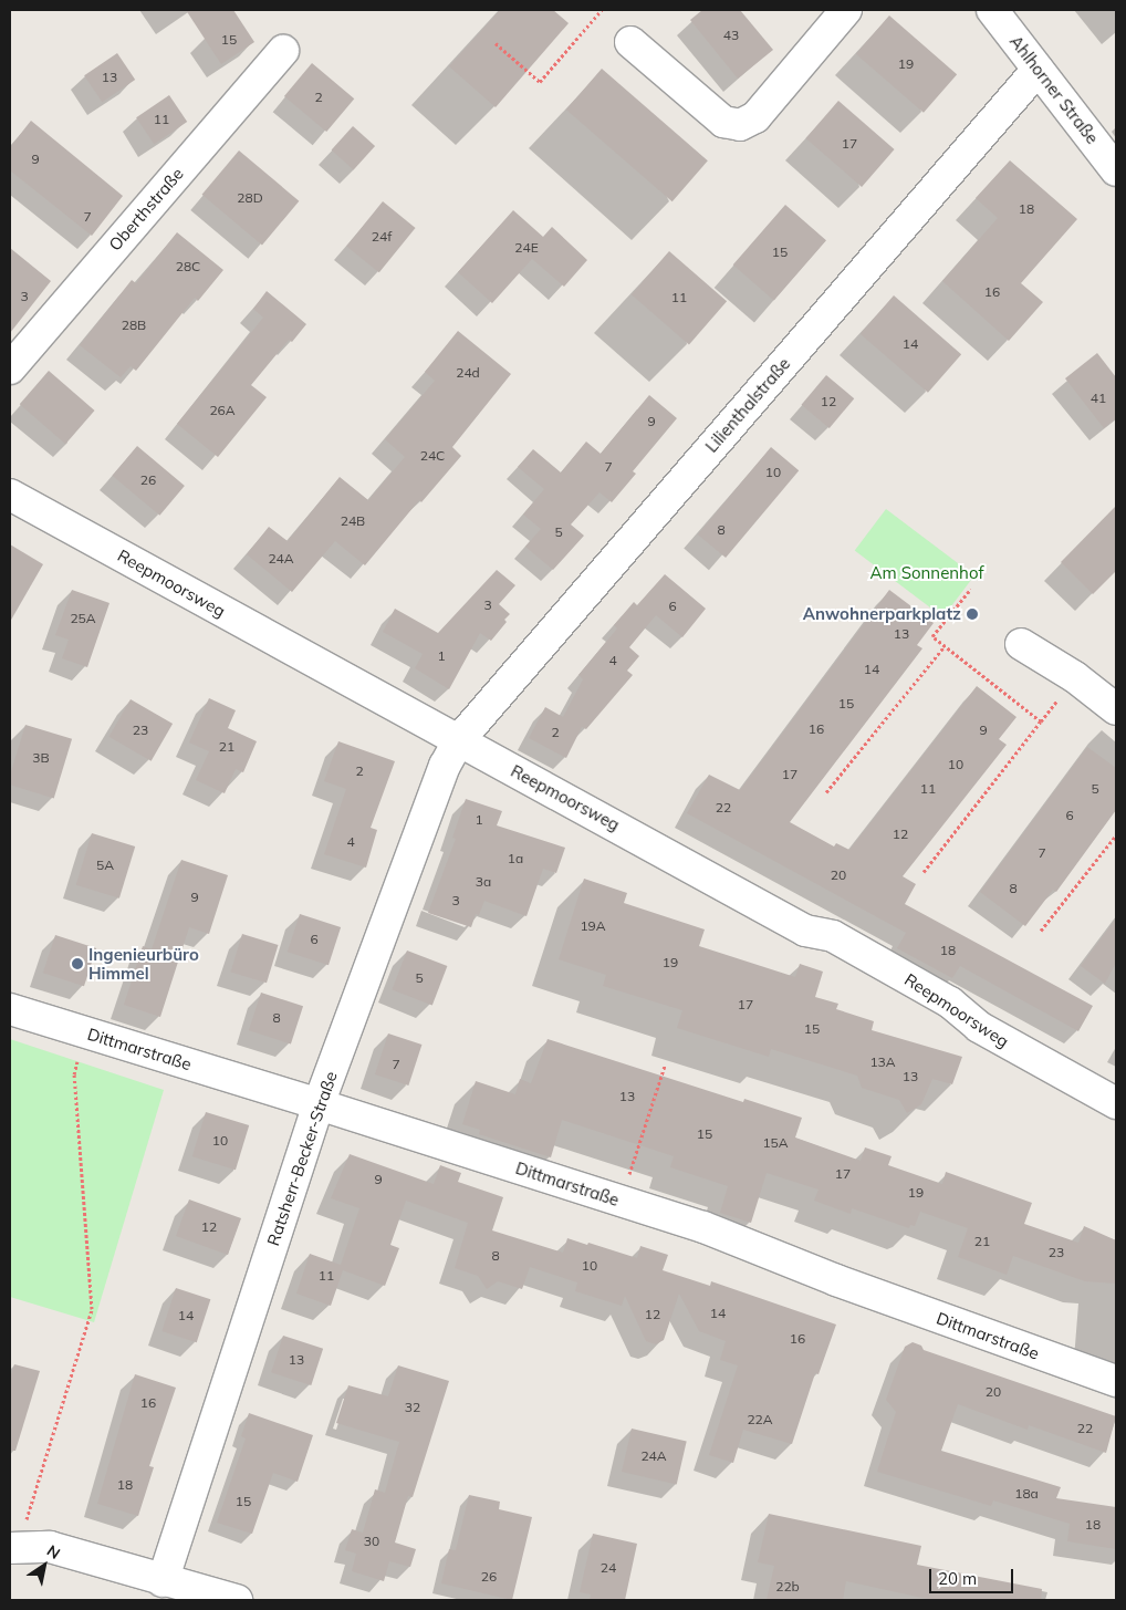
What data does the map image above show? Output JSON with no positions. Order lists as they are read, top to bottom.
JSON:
{
  "streets": {
    "street": [
      "Ahlhorner Straße",
      "Oberthstraße",
      "Lilienthalstraße",
      "Reepmoorsweg",
      "Dittmarstraße",
      "Ratsherr-Becker-Straße"
    ]
  },
  "crossings": [
    ["Ahlhorner Straße", "Lilienthalstraße"],
    ["Lilienthalstraße", "Reepmoorsweg"],
    ["Lilienthalstraße", "Ratsherr-Becker-Straße"],
    ["Reepmoorsweg", "Ratsherr-Becker-Straße"],
    ["Dittmarstraße", "Ratsherr-Becker-Straße"]
  ],
  "parks": ["Am Sonnenhof"],
  "places": ["Anwohnerparkplatz", "Ingenieurbüro Himmel"],
  "house_numbers": [
    "43",
    "15",
    "19",
    "13",
    "2",
    "11",
    "17",
    "9",
    "28D",
    "18",
    "7",
    "24f",
    "24E",
    "15",
    "28C",
    "16",
    "3",
    "11",
    "28B",
    "14",
    "24d",
    "41",
    "12",
    "26A",
    "9",
    "24C",
    "7",
    "10",
    "26",
    "24B",
    "8",
    "5",
    "24A",
    "3",
    "6",
    "25A",
    "13",
    "1",
    "4",
    "14",
    "15",
    "16",
    "23",
    "9",
    "2",
    "21",
    "3B",
    "10",
    "2",
    "17",
    "11",
    "5",
    "22",
    "6",
    "1",
    "12",
    "4",
    "7",
    "1a",
    "5A",
    "20",
    "3a",
    "8",
    "9",
    "3",
    "19A",
    "6",
    "18",
    "19",
    "5",
    "17",
    "8",
    "15",
    "13A",
    "7",
    "13",
    "13",
    "15",
    "10",
    "15A",
    "17",
    "9",
    "19",
    "12",
    "21",
    "23",
    "8",
    "10",
    "11",
    "14",
    "12",
    "14",
    "16",
    "13",
    "20",
    "16",
    "32",
    "22A",
    "22",
    "24A",
    "18",
    "18a",
    "15",
    "18",
    "30",
    "24",
    "26",
    "22b"
  ],
  "scale_bar": "20 m",
  "north": "top right"
}
